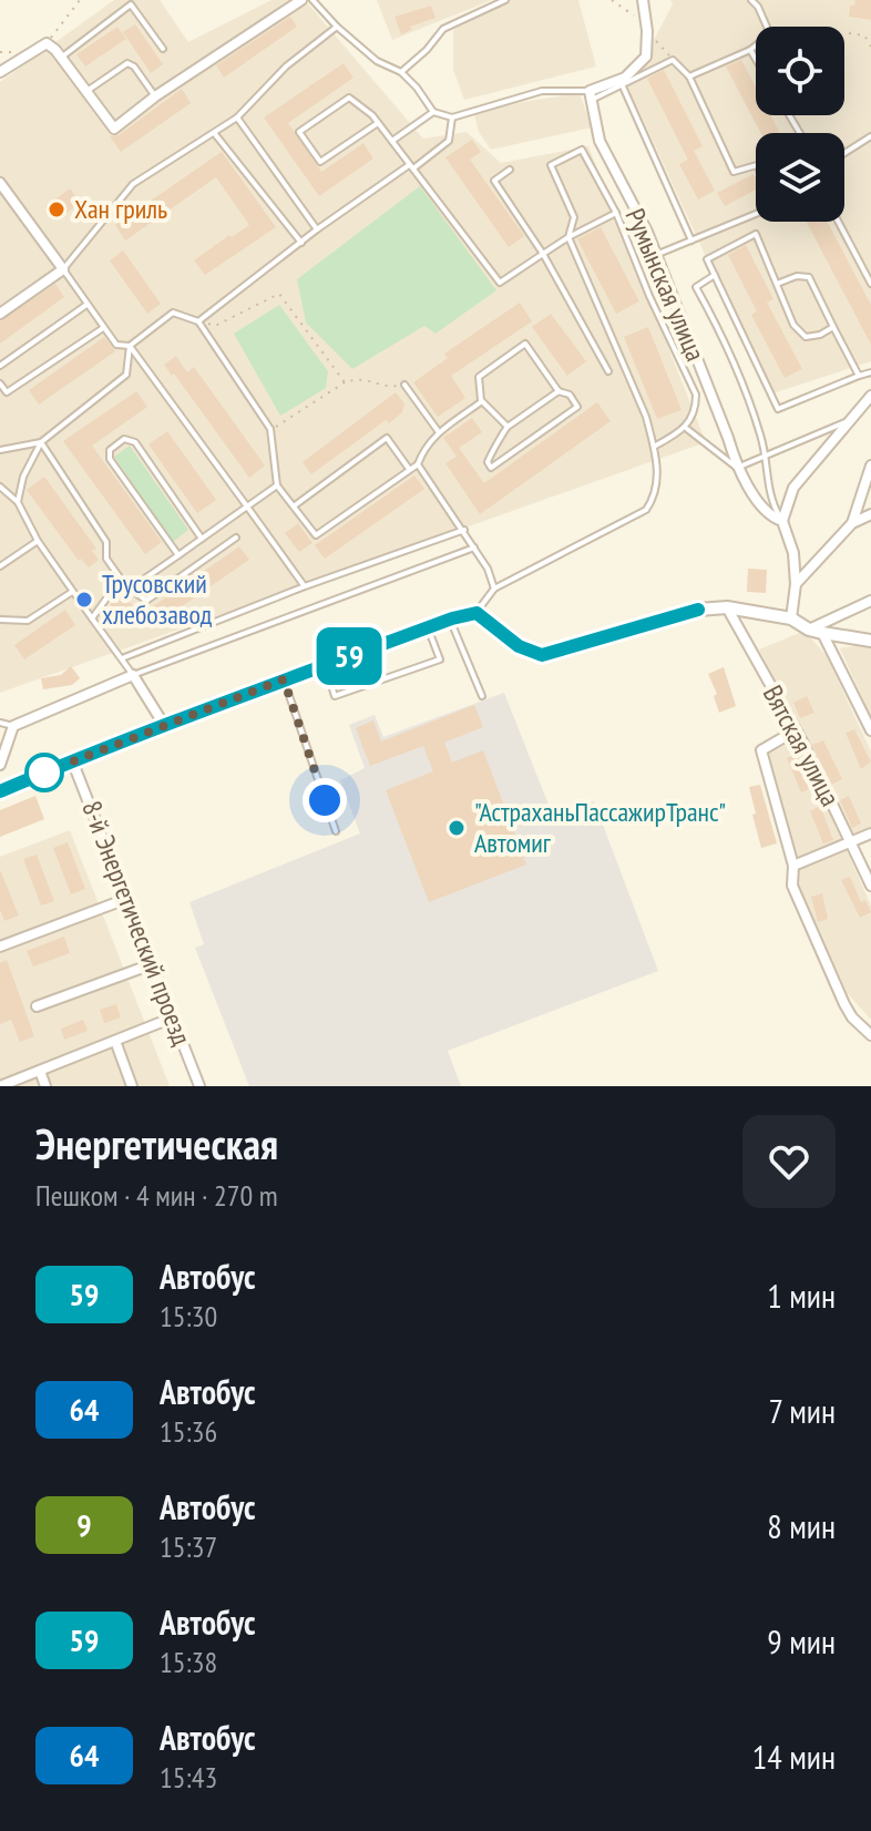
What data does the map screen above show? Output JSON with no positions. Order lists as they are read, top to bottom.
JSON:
{
  "streets": {
    "street": ["Румынская улица", "Вятская улица", "8-й Энергетический проезд"]
  },
  "places": ["Хан гриль", "Трусовский хлебозавод", "\"АстраханьПассажирТранс\" Автомиг"],
  "lines": ["bus line 59"],
  "page": {
    "on_map": "59",
    "heading": ["Энергетическая", "Пешком · 4 мин · 270 m"],
    "list": [
      {
        "mark": "59",
        "name": "Автобус",
        "note": "15:30",
        "value": "1 мин"
      },
      {
        "mark": "64",
        "name": "Автобус",
        "note": "15:36",
        "value": "7 мин"
      },
      {
        "mark": "9",
        "name": "Автобус",
        "note": "15:37",
        "value": "8 мин"
      },
      {
        "mark": "59",
        "name": "Автобус",
        "note": "15:38",
        "value": "9 мин"
      },
      {
        "mark": "64",
        "name": "Автобус",
        "note": "15:43",
        "value": "14 мин"
      }
    ]
  }
}
